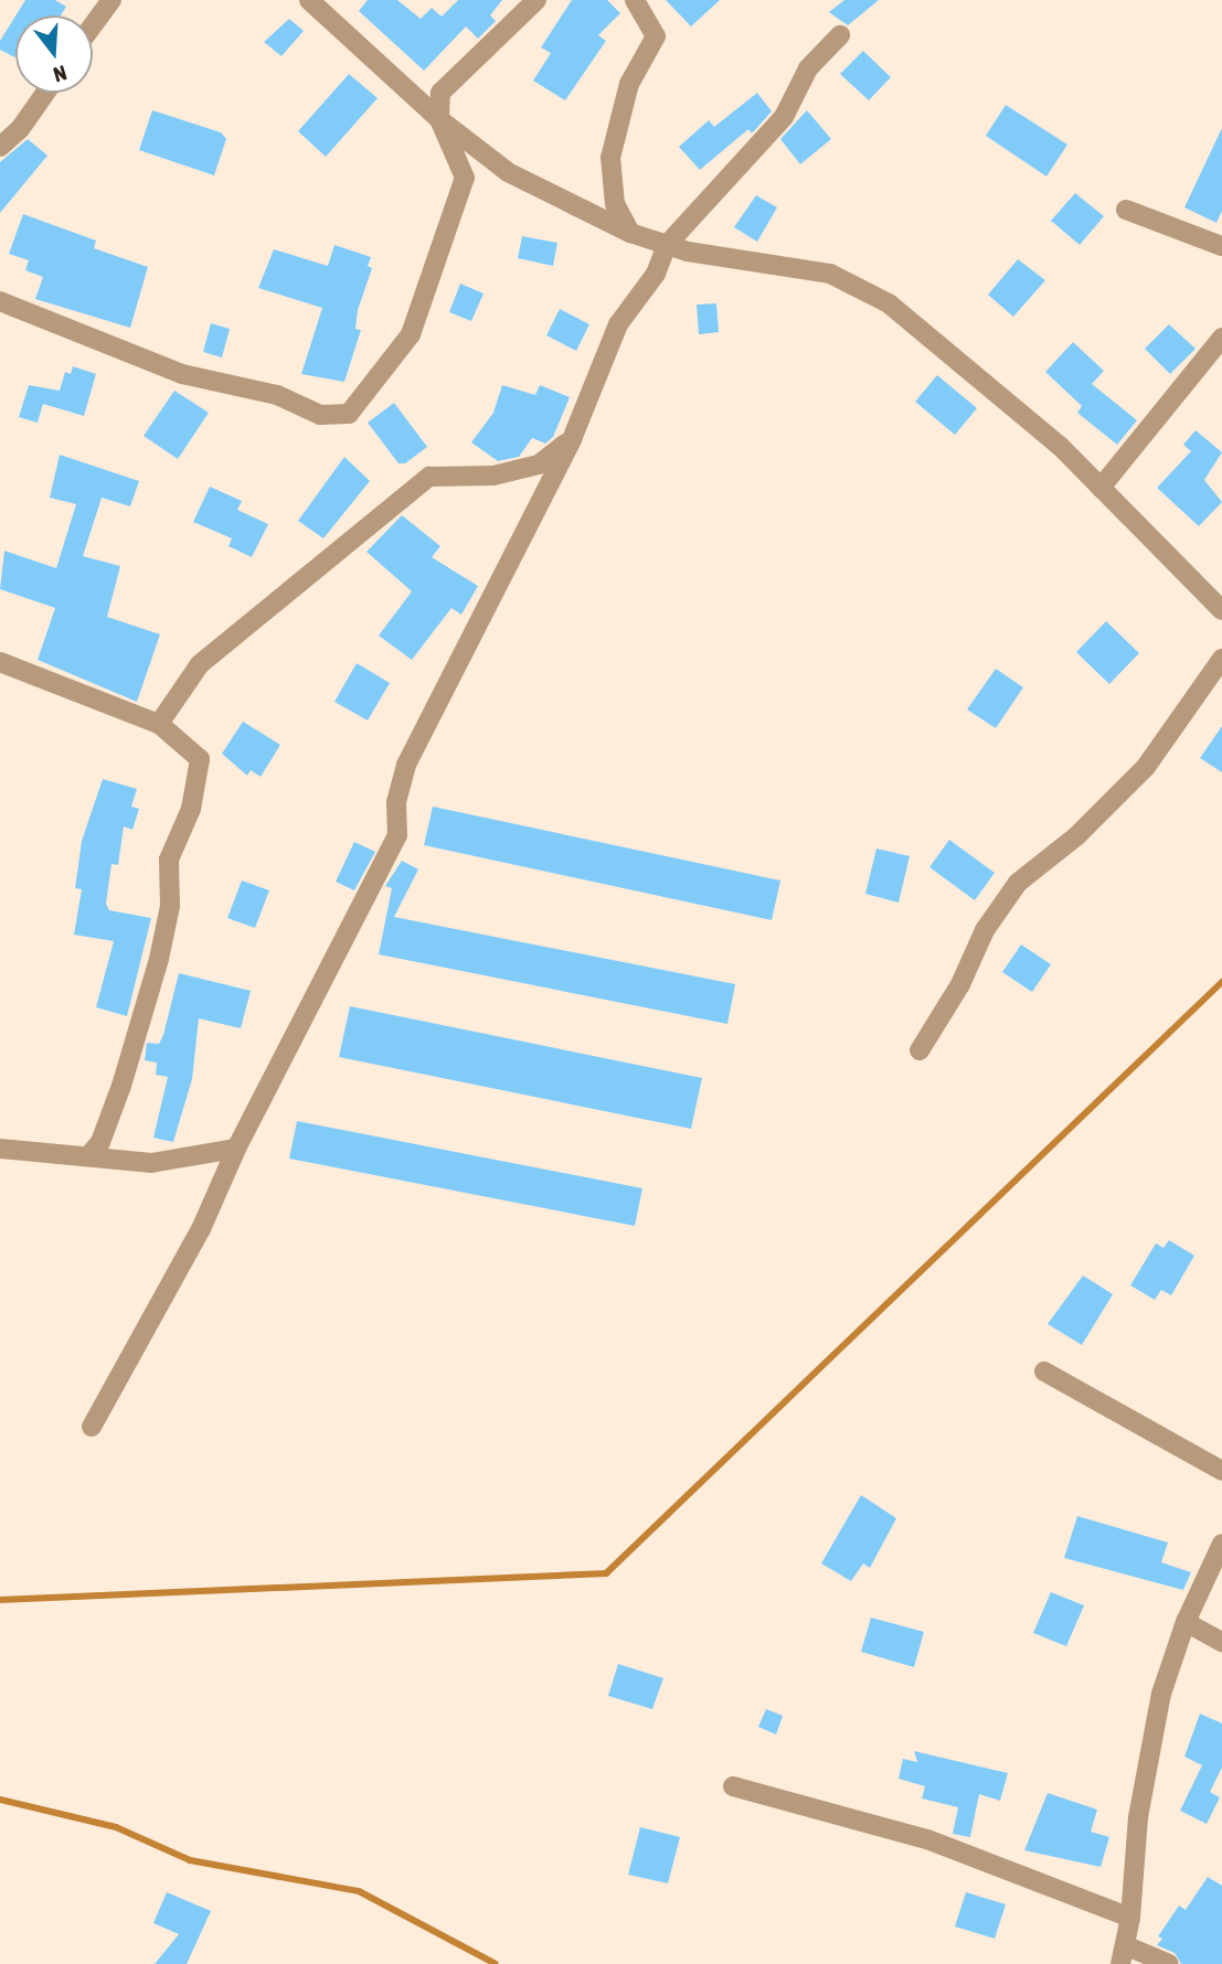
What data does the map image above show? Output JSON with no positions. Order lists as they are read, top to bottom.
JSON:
{
  "north": "bottom"
}
